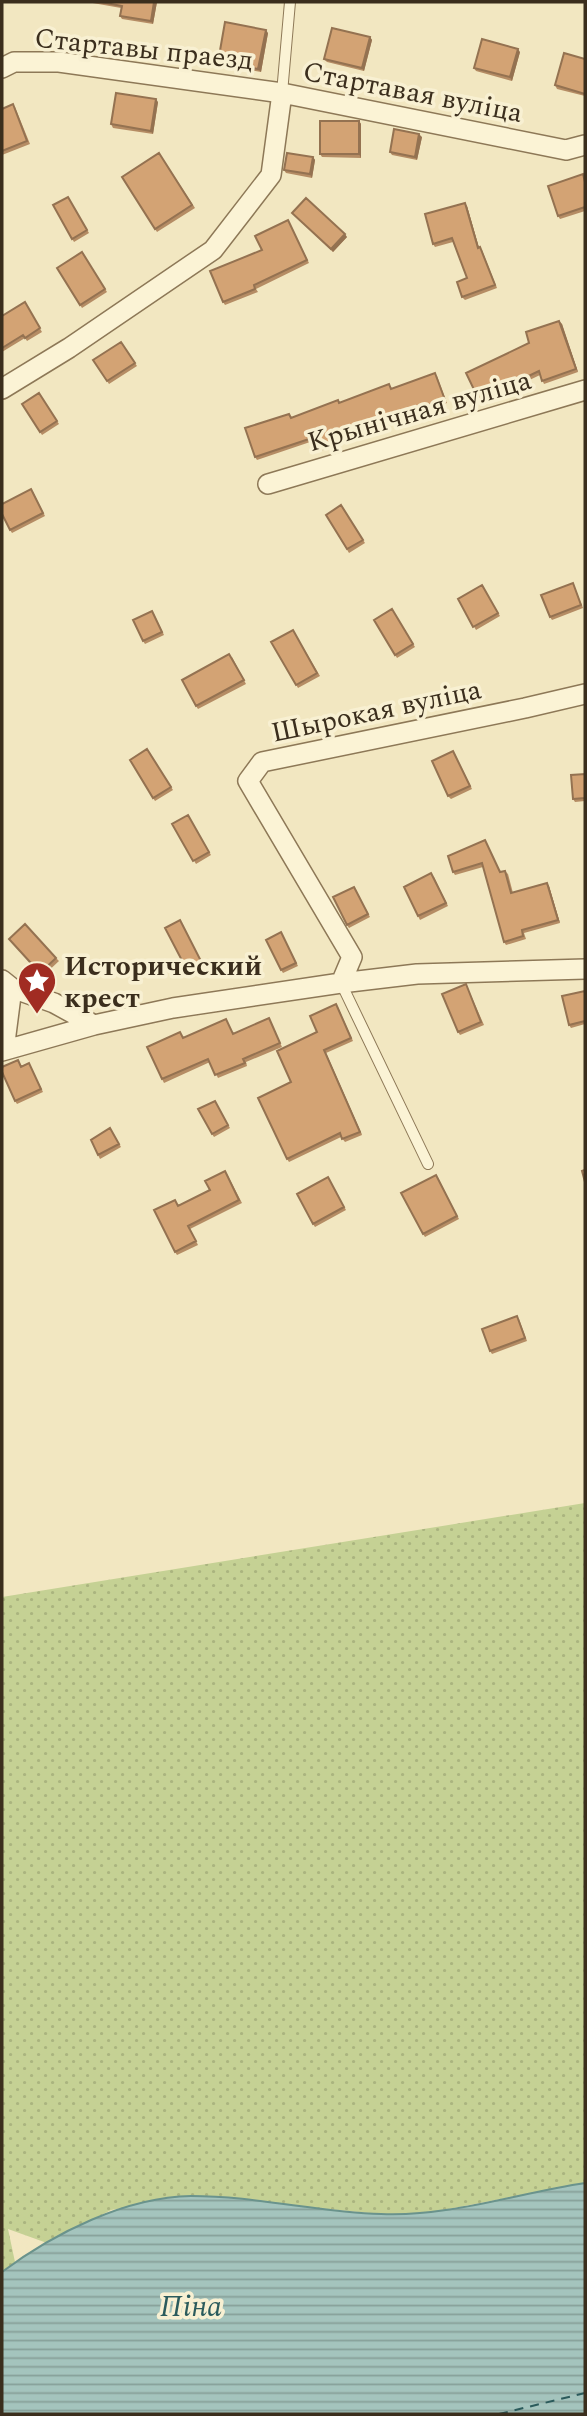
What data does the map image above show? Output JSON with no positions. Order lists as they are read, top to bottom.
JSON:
{
  "streets": {
    "street": [
      "Стартавы праезд",
      "Стартавая вуліца",
      "Крынічная вуліца",
      "Шырокая вуліца"
    ]
  },
  "crossings": [
    ["Стартавы праезд", "Стартавая вуліца"]
  ],
  "water": ["Піна"],
  "places": {
    "place": ["Исторический крест"]
  }
}
